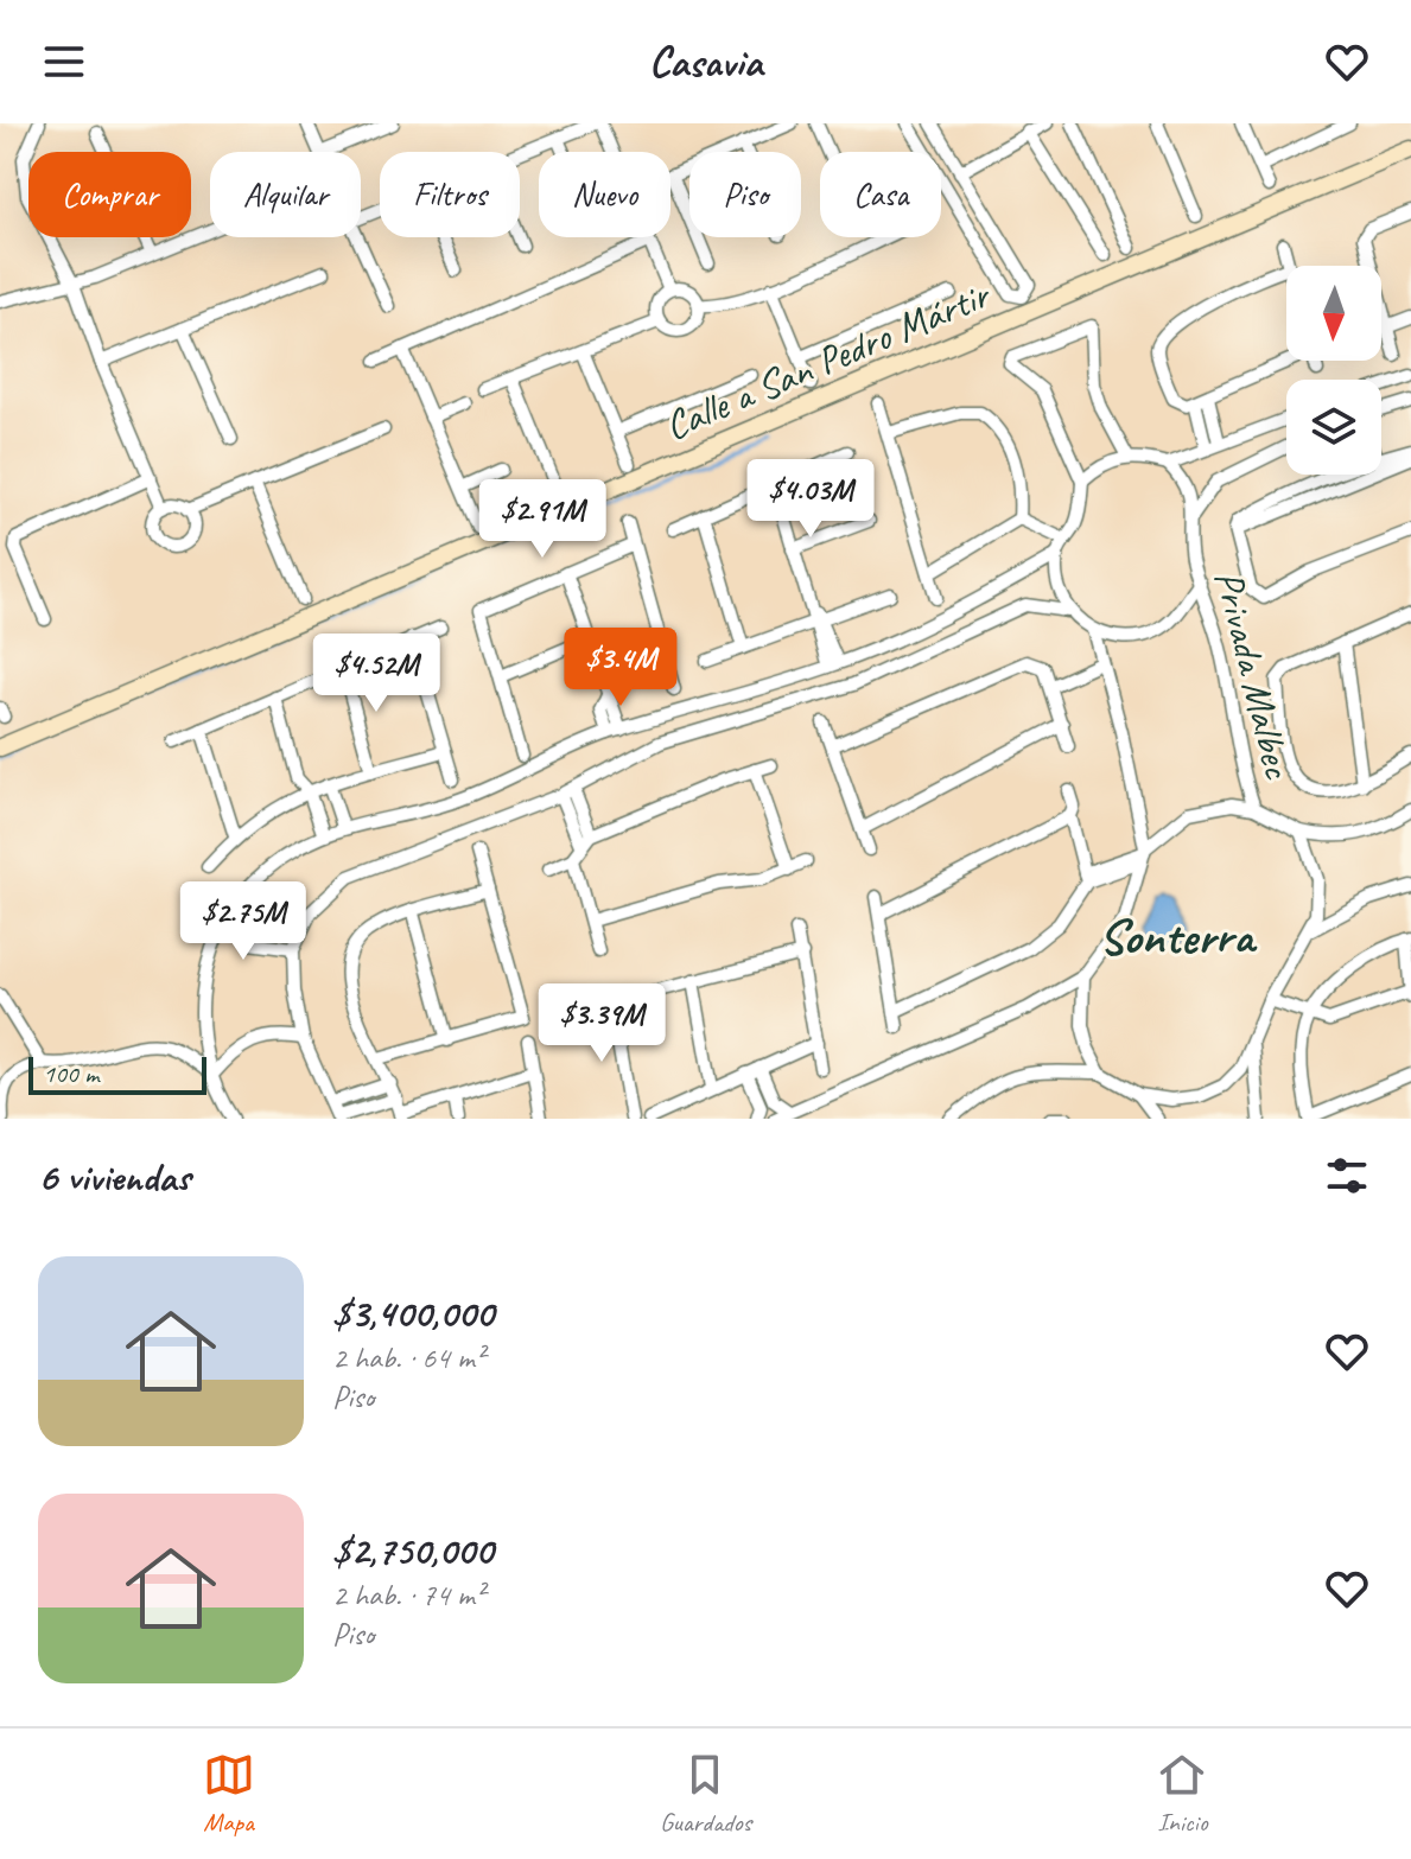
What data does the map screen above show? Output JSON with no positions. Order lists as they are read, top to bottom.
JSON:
{
  "streets": {
    "main road": ["Calle a San Pedro Mártir"],
    "street": ["Privada Malbec"]
  },
  "districts": ["Sonterra"],
  "scale_bar": "100 m",
  "north": "bottom",
  "page": {
    "header": "Casavia",
    "chip": [
      "Comprar",
      "Alquilar",
      "Filtros",
      "Nuevo",
      "Piso",
      "Casa"
    ],
    "price": [
      "$4.03M",
      "$2.91M",
      "$3.4M",
      "$4.52M",
      "$2.75M",
      "$3.39M"
    ],
    "scale": "100 m",
    "heading": "6 viviendas",
    "list": [
      {
        "name": "$3,400,000",
        "note": "2 hab. · 64 m² · Piso"
      },
      {
        "name": "$2,750,000",
        "note": "2 hab. · 74 m² · Piso"
      }
    ],
    "tabs": ["Mapa", "Guardados", "Inicio"]
  }
}
